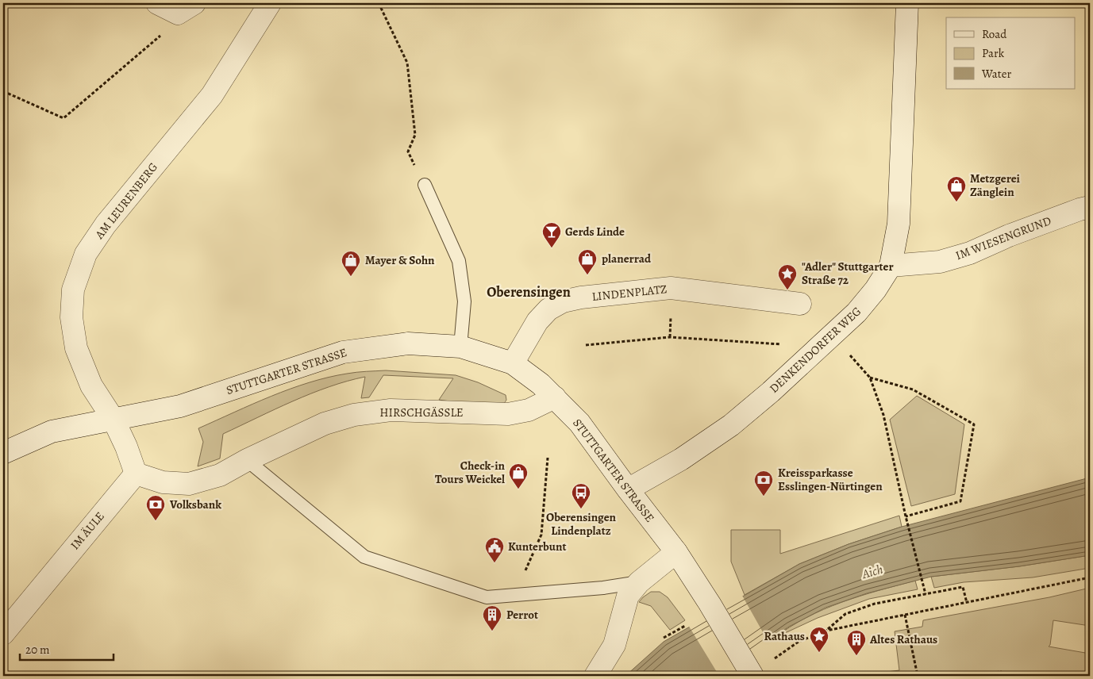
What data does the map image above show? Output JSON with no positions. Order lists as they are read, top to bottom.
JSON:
{
  "streets": {
    "street": [
      "AM LEURENBERG",
      "IM WIESENGRUND",
      "LINDENPLATZ",
      "DENKENDORFER WEG",
      "STUTTGARTER STRASSE",
      "HIRSCHGÄSSLE",
      "IM ÄULE"
    ]
  },
  "crossings": [
    ["AM LEURENBERG", "STUTTGARTER STRASSE"],
    ["IM WIESENGRUND", "DENKENDORFER WEG"],
    ["LINDENPLATZ", "STUTTGARTER STRASSE"],
    ["DENKENDORFER WEG", "STUTTGARTER STRASSE"],
    ["STUTTGARTER STRASSE", "HIRSCHGÄSSLE"],
    ["HIRSCHGÄSSLE", "IM ÄULE"]
  ],
  "districts": ["Oberensingen"],
  "water": ["Aich"],
  "places": {
    "shop": [
      "Metzgerei Zänglein",
      "planerrad",
      "Mayer & Sohn",
      "Check-in Tours Weickel"
    ],
    "bar": ["Gerds Linde"],
    "place": ["\"Adler\" Stuttgarter Straße 72", "Rathaus"],
    "bank": ["Kreissparkasse Esslingen-Nürtingen", "Volksbank"],
    "bus stop": ["Oberensingen Lindenplatz"],
    "public building": ["Kunterbunt"],
    "building": ["Perrot", "Altes Rathaus"]
  },
  "legend": ["Road", "Park", "Water"],
  "scale_bar": "20 m"
}
